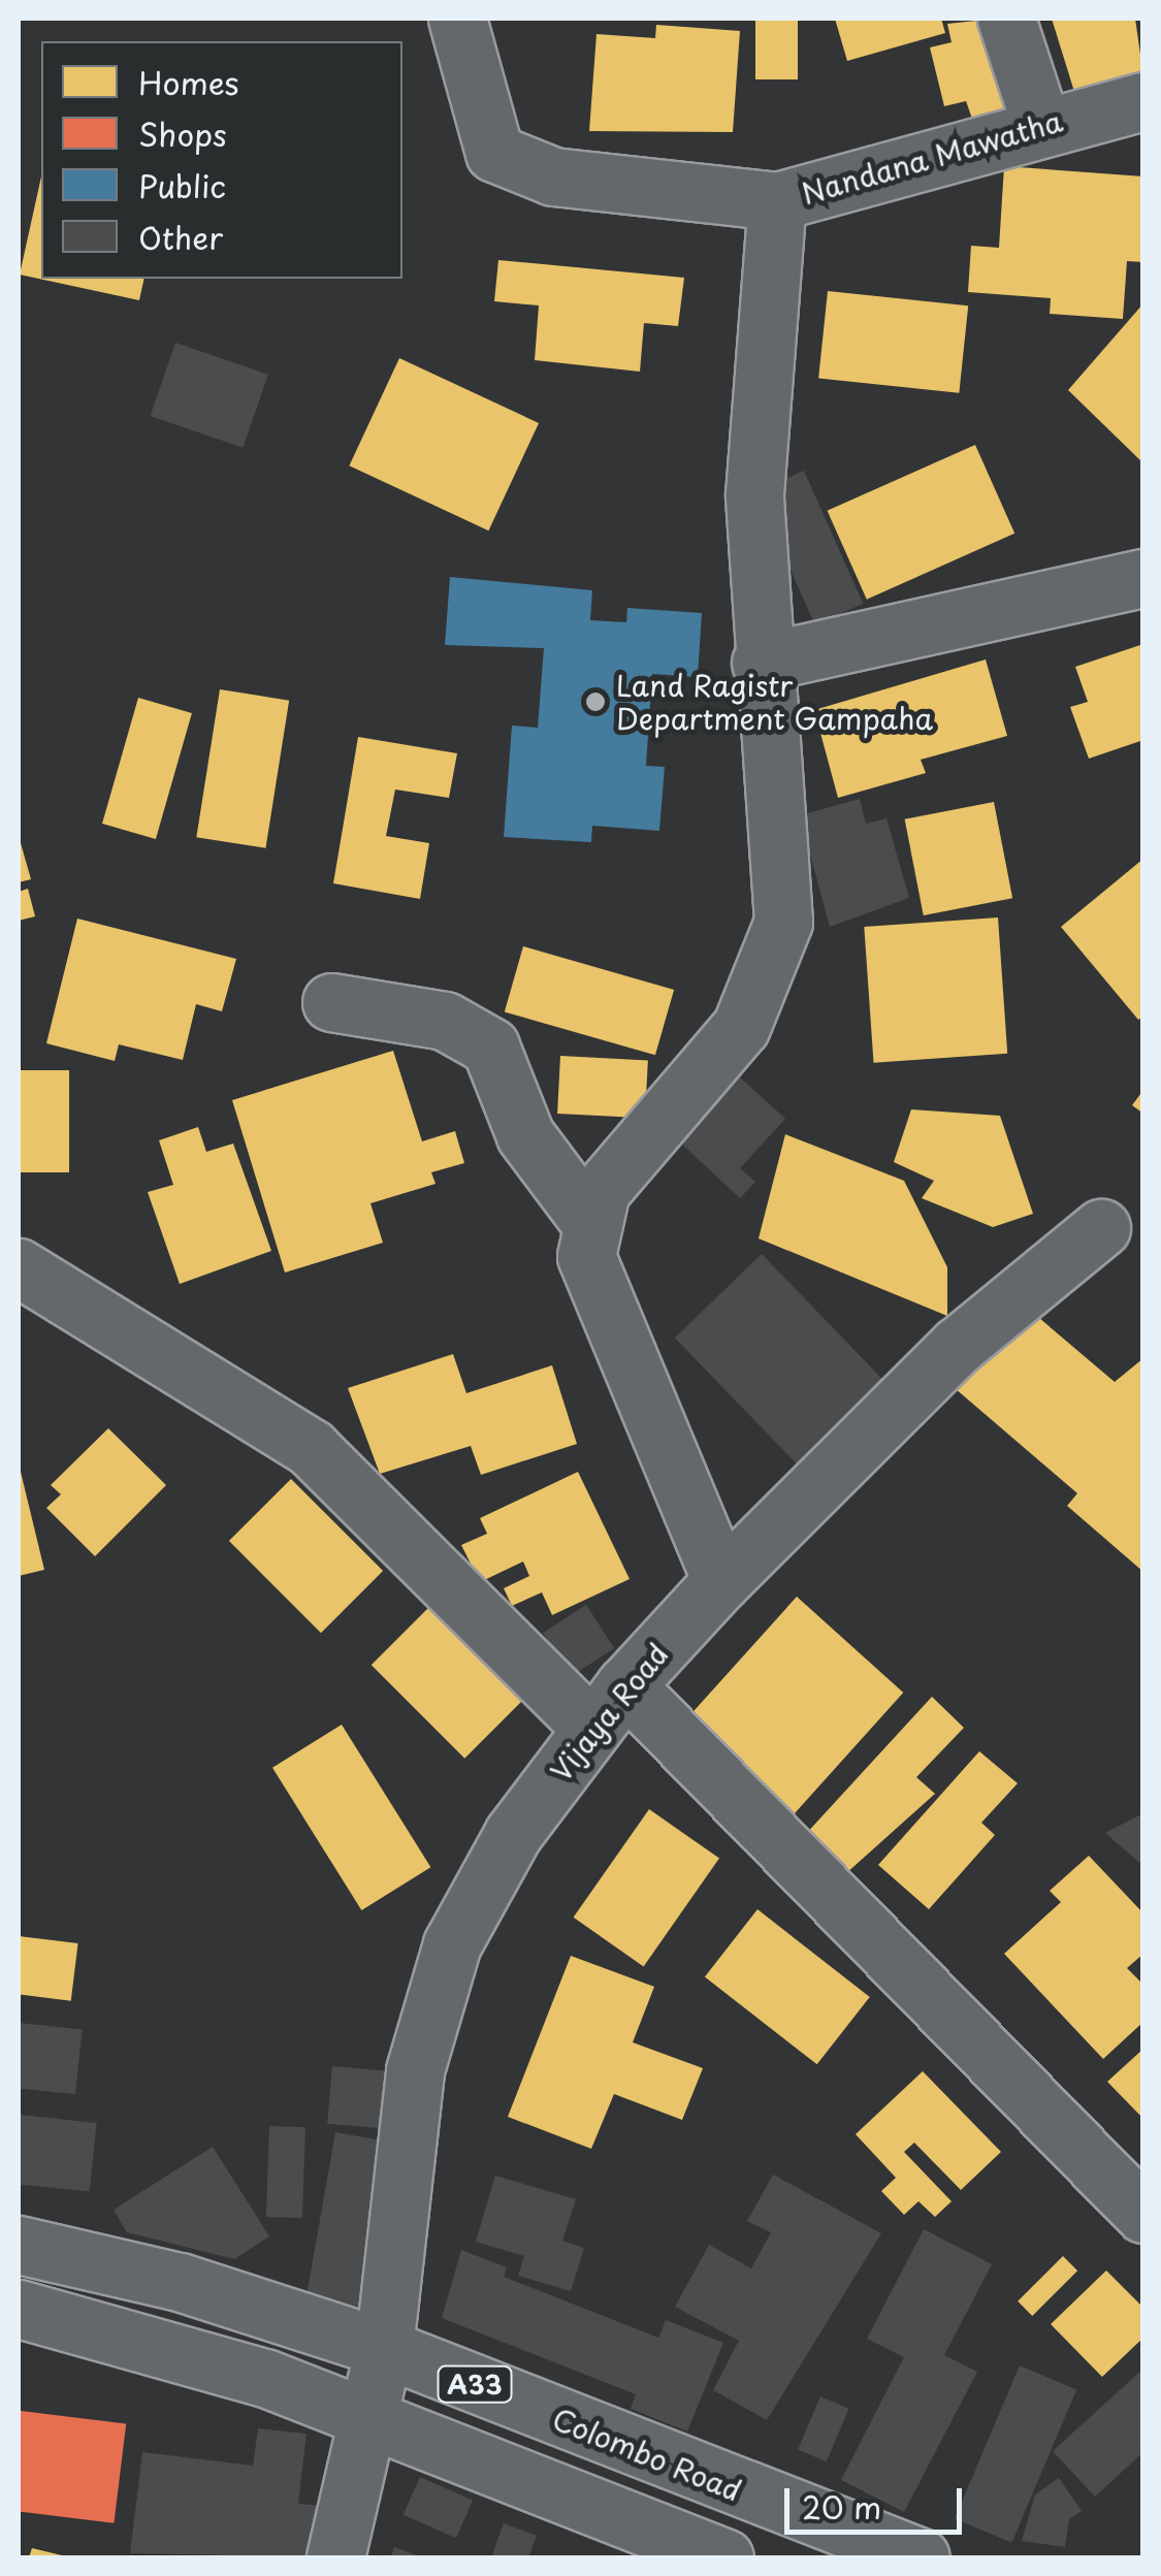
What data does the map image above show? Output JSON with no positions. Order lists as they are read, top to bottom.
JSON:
{
  "streets": {
    "main road": [
      "Nandana Mawatha",
      "Vijaya Road",
      "A33",
      "Colombo Road"
    ]
  },
  "crossings": [
    ["Vijaya Road", "A33"],
    ["Vijaya Road", "Colombo Road"]
  ],
  "places": ["Land Ragistr Department Gampaha"],
  "legend": [
    "Homes",
    "Shops",
    "Public",
    "Other"
  ],
  "scale_bar": "20 m"
}
